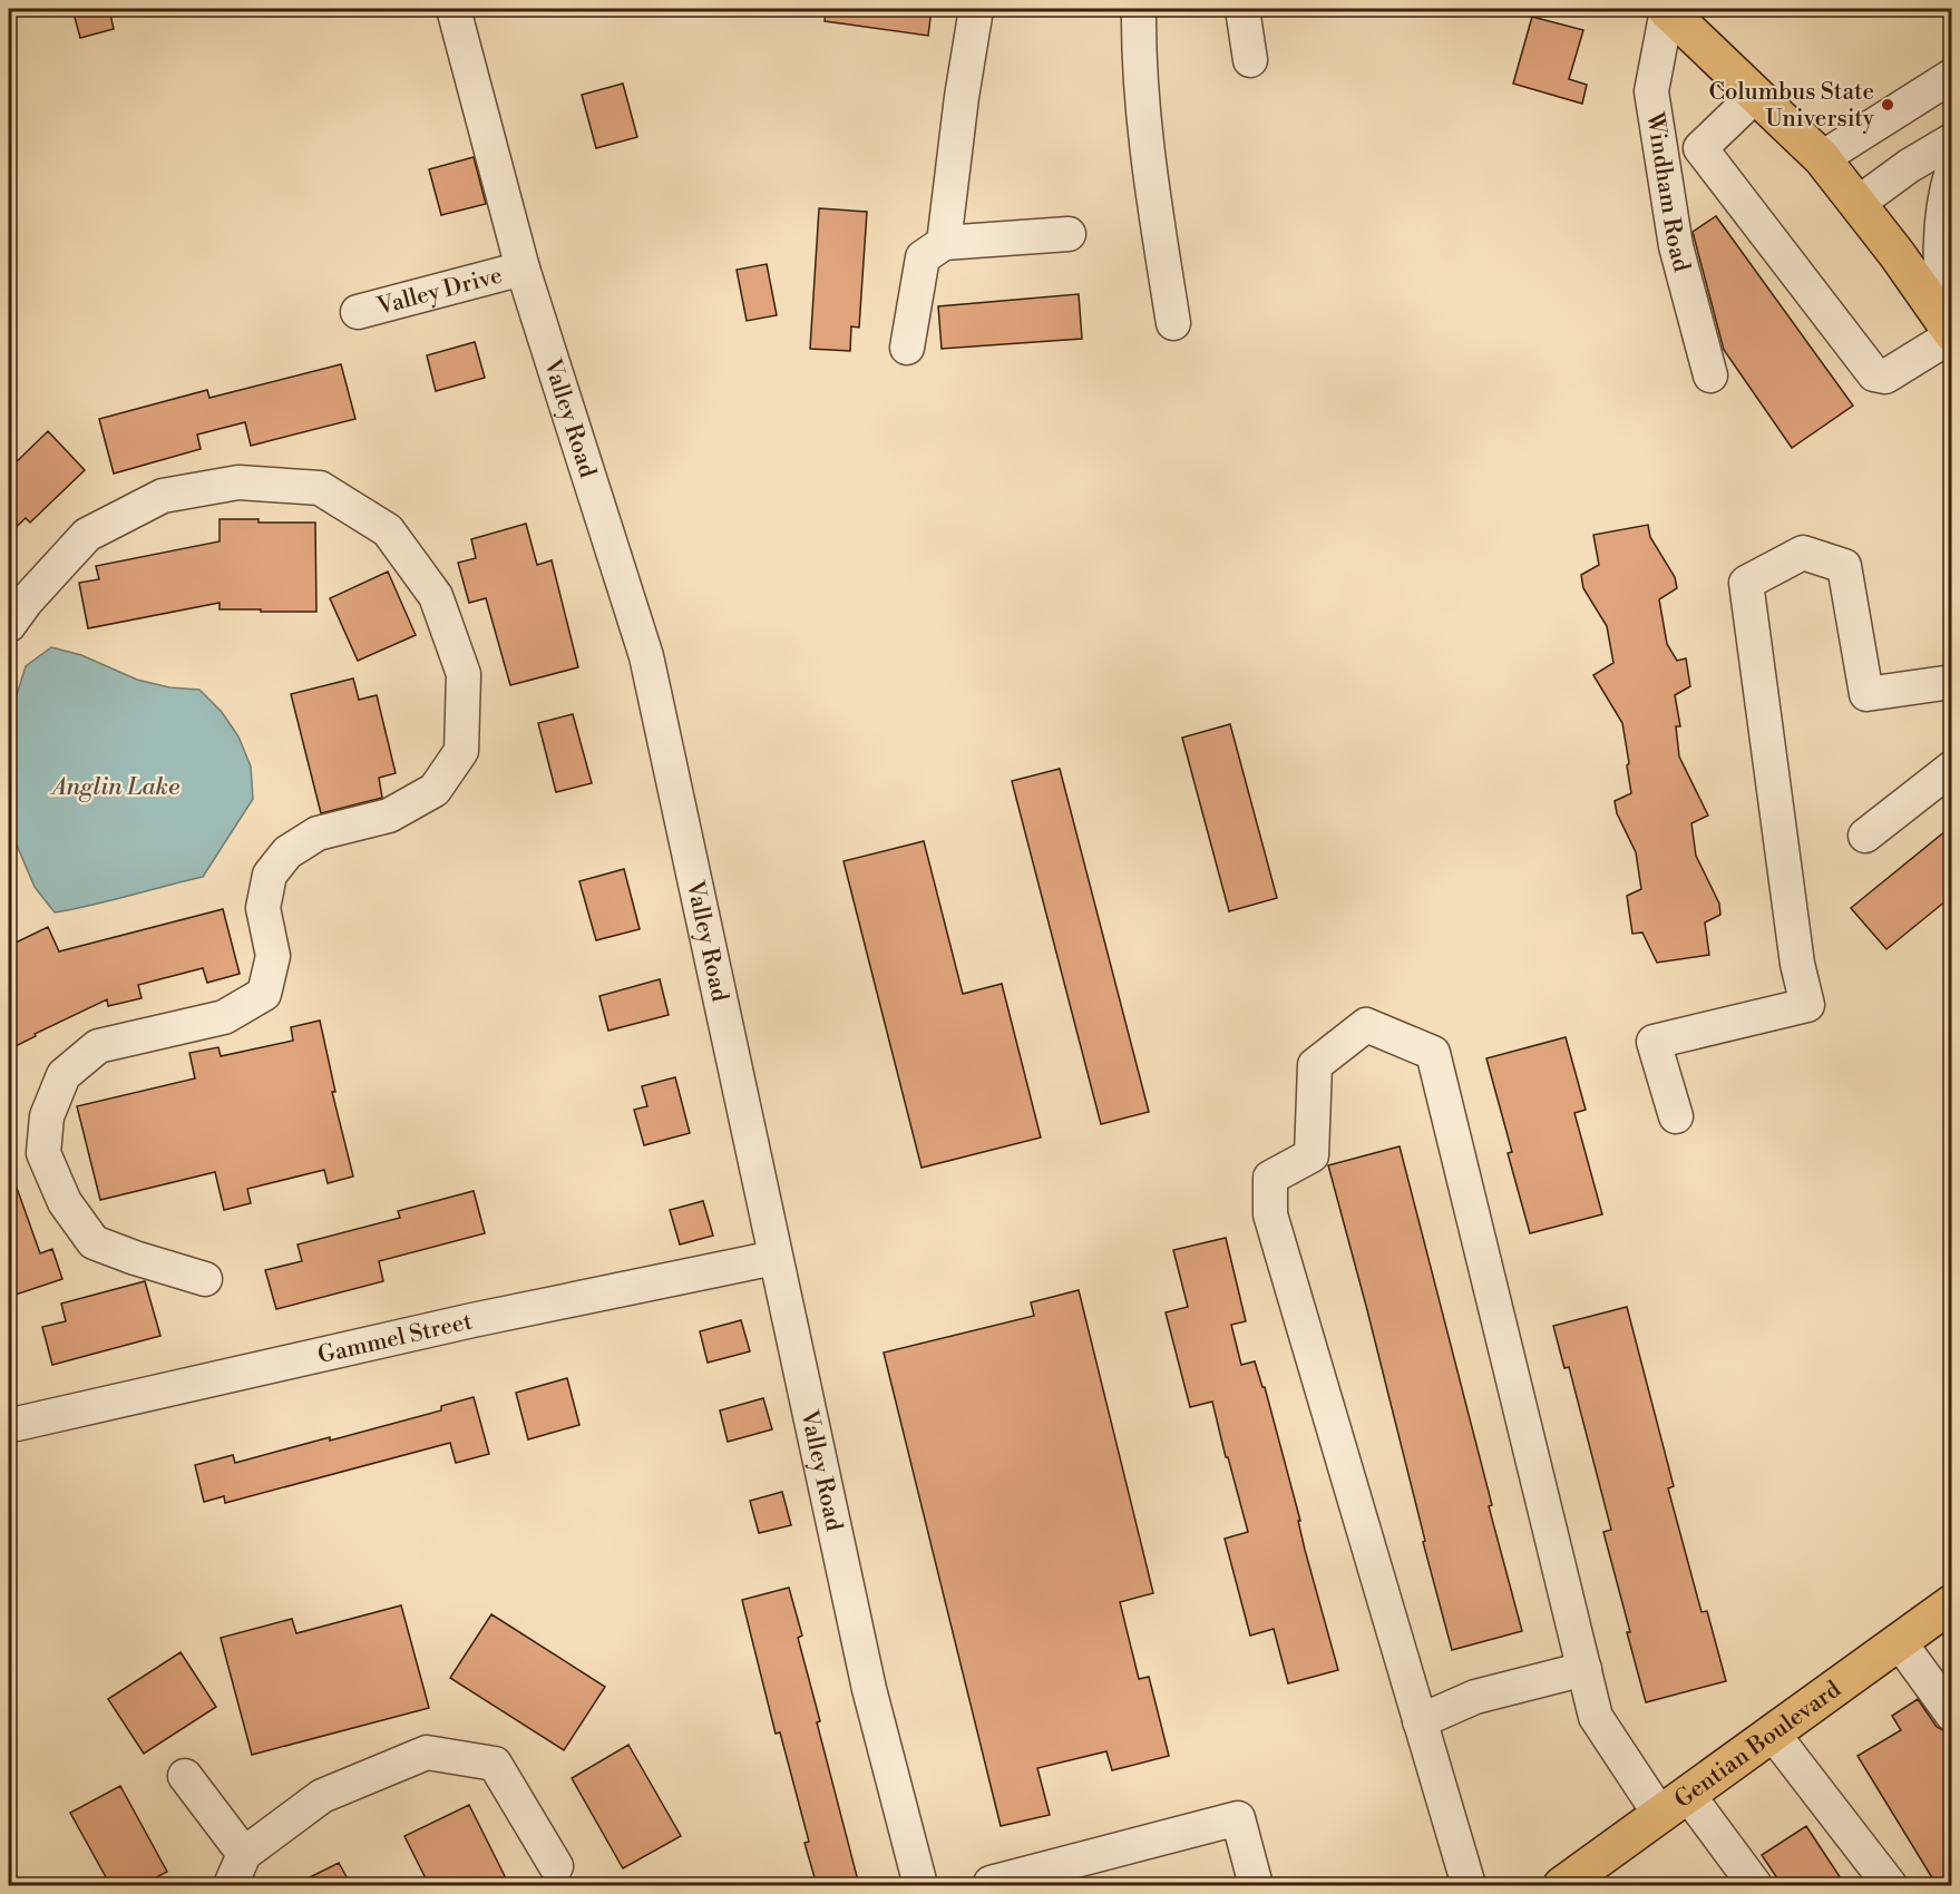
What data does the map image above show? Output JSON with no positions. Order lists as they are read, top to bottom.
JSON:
{
  "streets": {
    "main road": ["Gentian Boulevard"],
    "street": [
      "Windham Road",
      "Valley Drive",
      "Valley Road",
      "Gammel Street"
    ]
  },
  "crossings": [
    ["Valley Drive", "Valley Road"],
    ["Valley Road", "Gammel Street"]
  ],
  "water": ["Anglin Lake"],
  "places": ["Columbus State University"]
}
